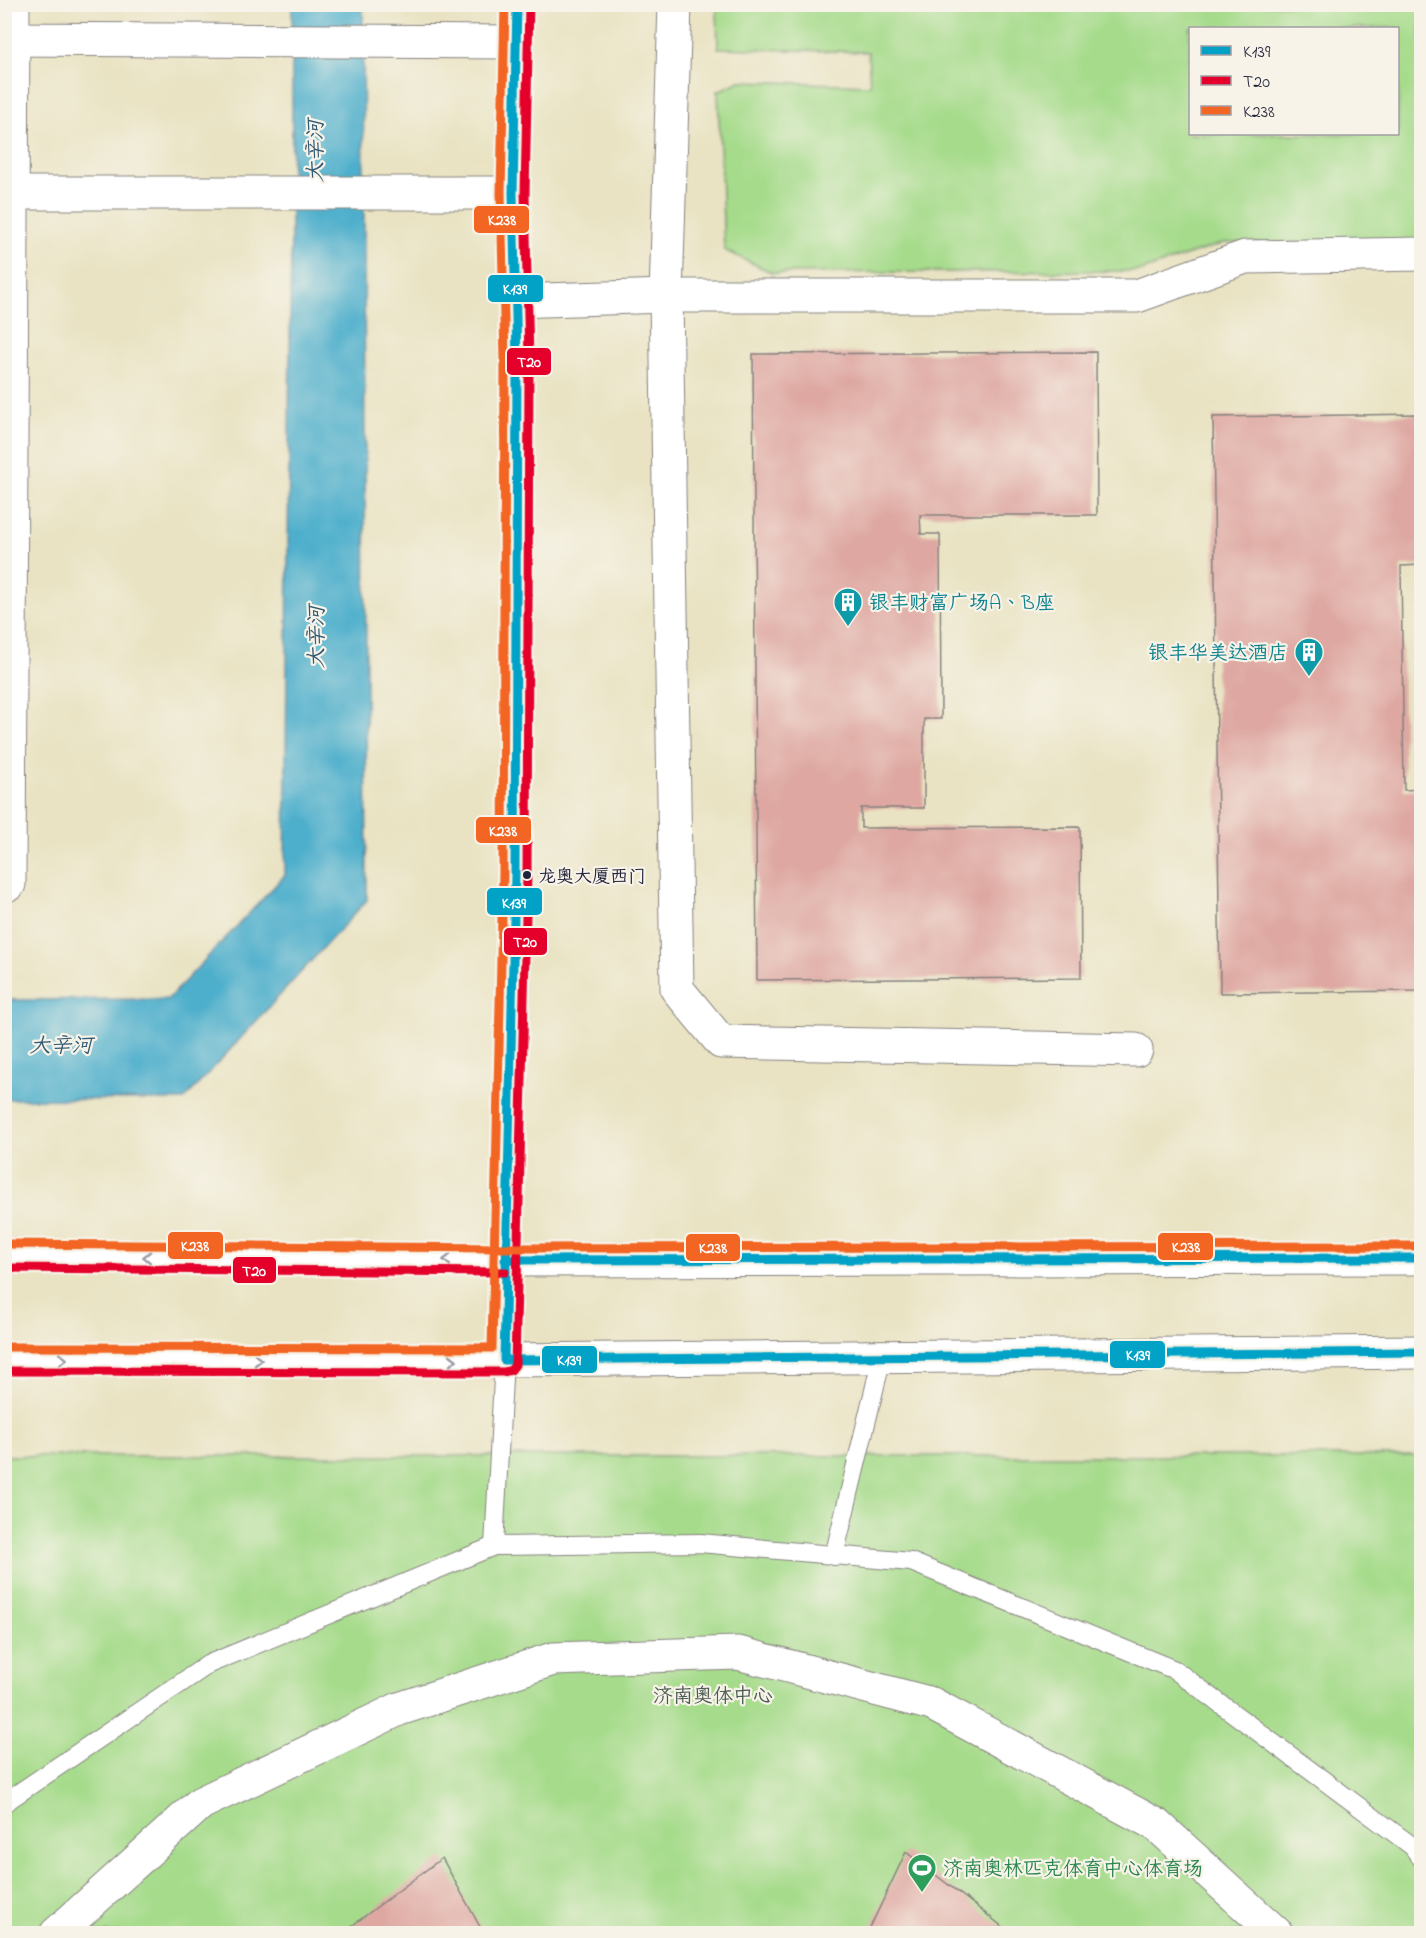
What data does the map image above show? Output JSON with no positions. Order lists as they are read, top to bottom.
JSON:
{
  "water": ["大辛河"],
  "parks": ["济南奥体中心"],
  "places": {
    "building": ["银丰财富广场A、B座", "银丰华美达酒店"],
    "other": ["龙奥大厦西门"],
    "sports": ["济南奥林匹克体育中心体育场"]
  },
  "lines": ["transit line K139", "transit line T20", "transit line K238"],
  "legend": ["K139", "T20", "K238"]
}
